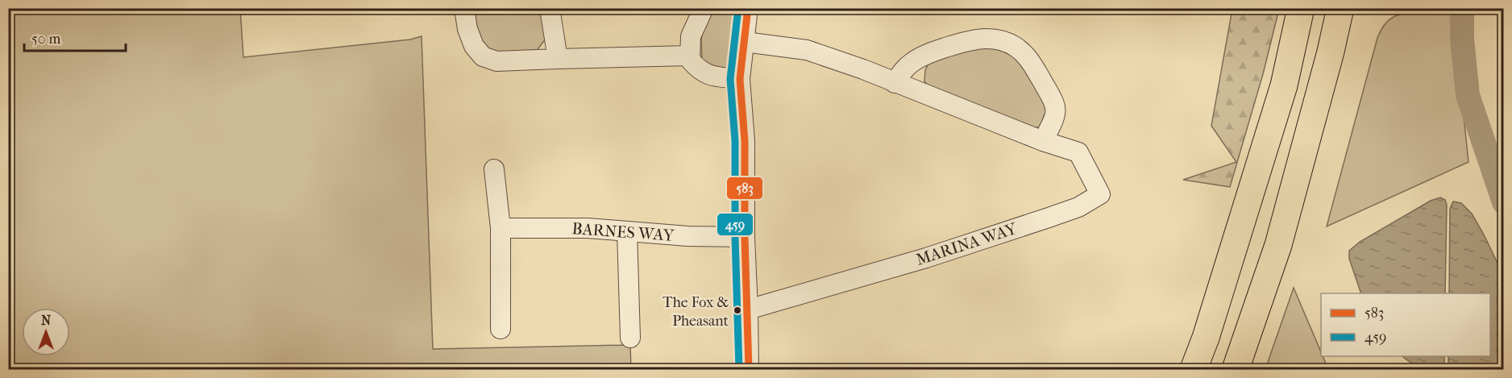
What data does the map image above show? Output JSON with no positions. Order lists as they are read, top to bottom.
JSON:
{
  "streets": {
    "street": ["BARNES WAY", "MARINA WAY"]
  },
  "places": ["The Fox & Pheasant"],
  "lines": ["transit line 583", "transit line 459"],
  "legend": ["583", "459"],
  "scale_bar": "50 m",
  "north": "top"
}
